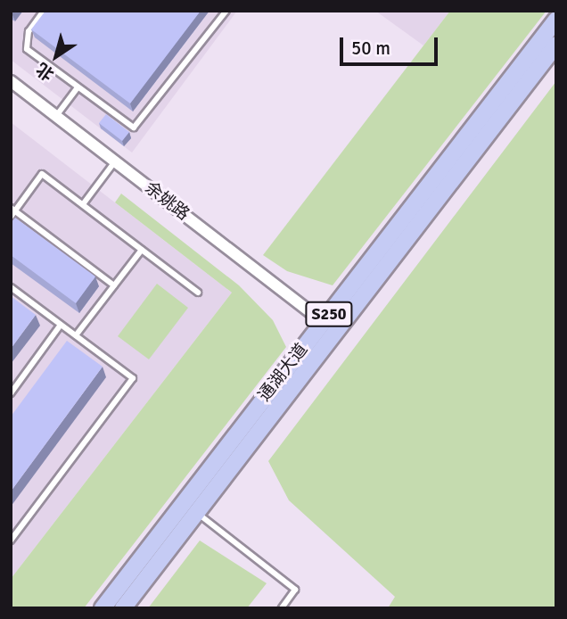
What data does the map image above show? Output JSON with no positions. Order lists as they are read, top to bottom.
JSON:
{
  "streets": {
    "main road": ["S250", "通湖大道"],
    "street": ["余姚路"]
  },
  "crossings": [
    ["余姚路", "通湖大道"]
  ],
  "scale_bar": "50 m",
  "north": "bottom left"
}
